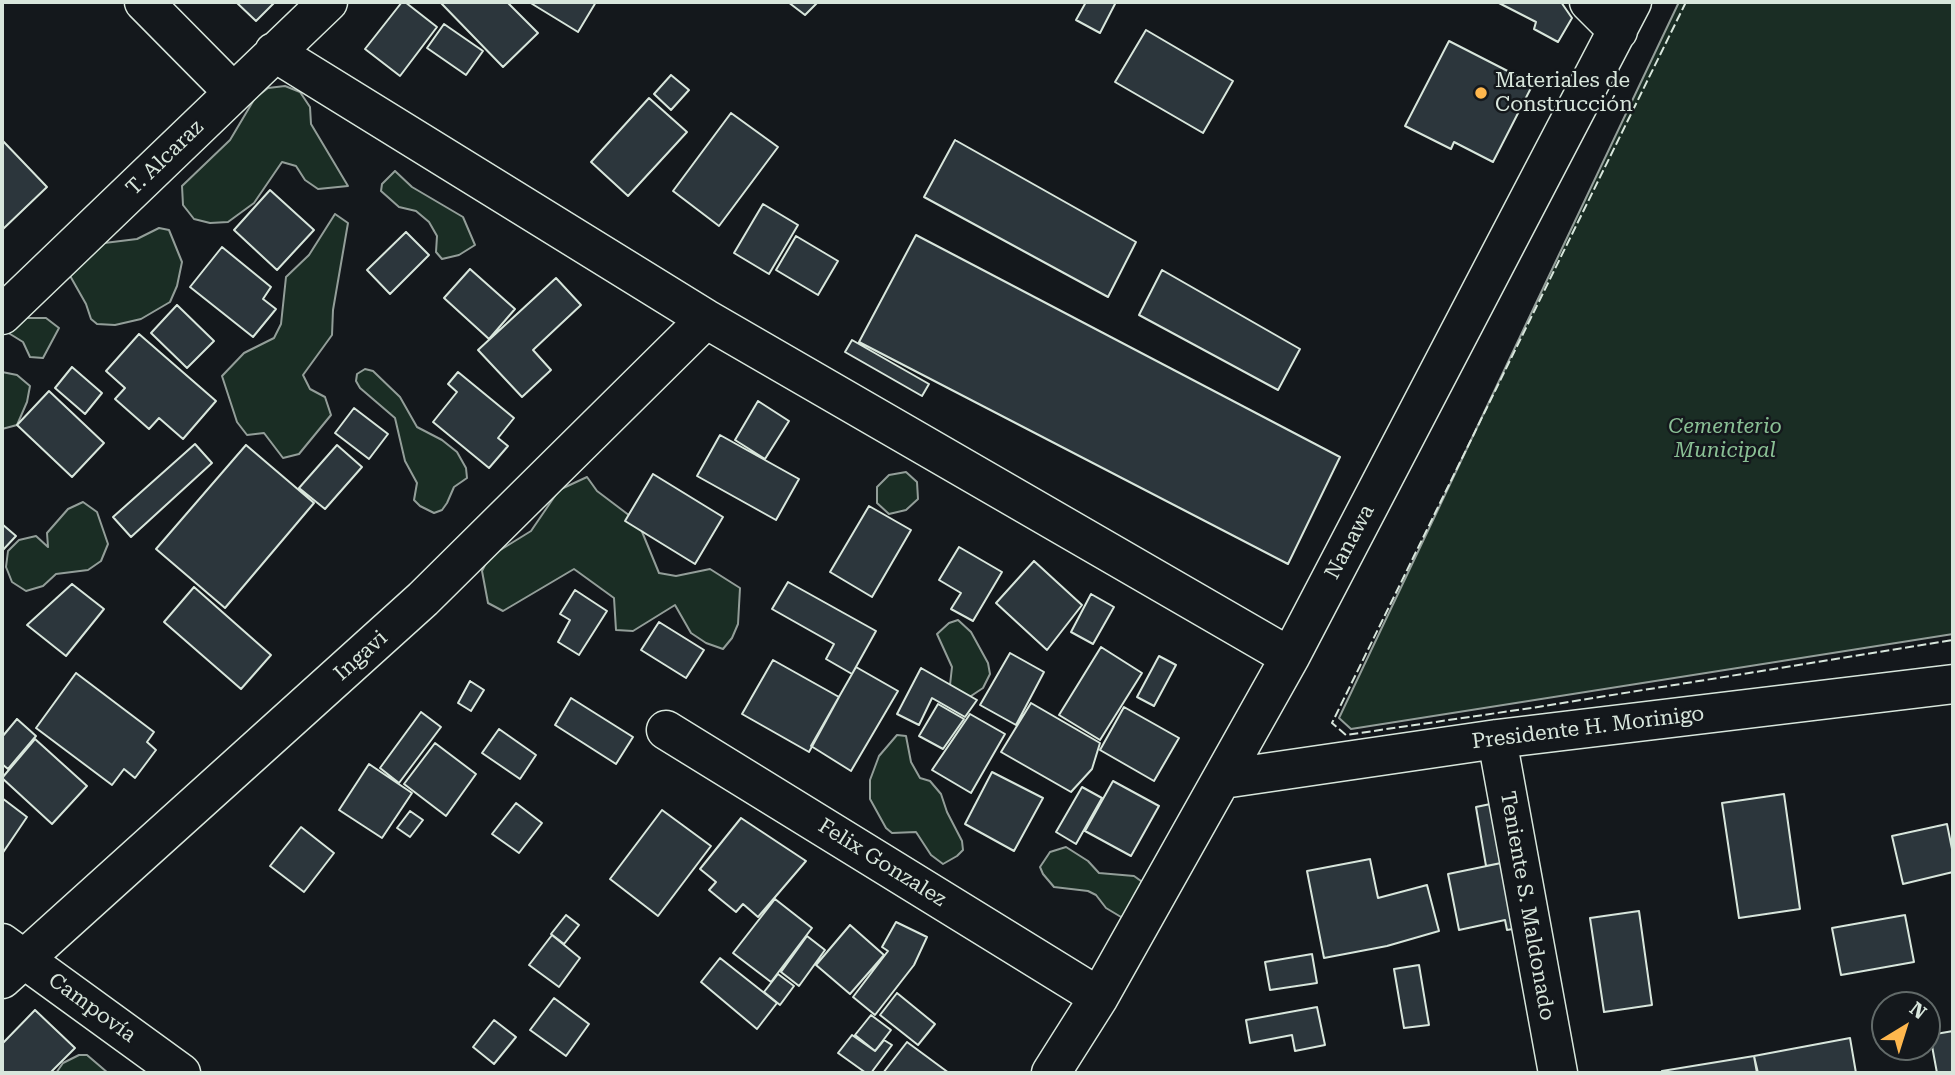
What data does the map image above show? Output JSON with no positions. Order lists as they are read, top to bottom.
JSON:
{
  "streets": {
    "street": [
      "T. Alcaraz",
      "Nanawa",
      "Ingavi",
      "Presidente H. Morinigo",
      "Felix Gonzalez",
      "Teniente S. Maldonado",
      "Campovía"
    ]
  },
  "crossings": [
    ["Nanawa", "Presidente H. Morinigo"],
    ["Nanawa", "Felix Gonzalez"],
    ["Ingavi", "Campovía"],
    ["Presidente H. Morinigo", "Teniente S. Maldonado"]
  ],
  "parks": ["Cementerio Municipal"],
  "places": ["Materiales de Construcción"],
  "north": "top right"
}
